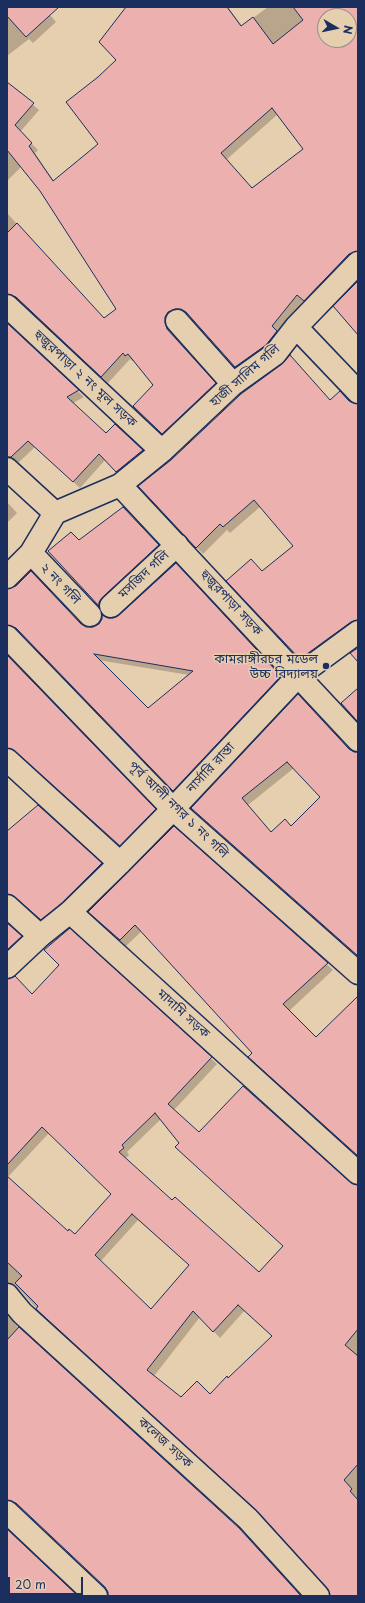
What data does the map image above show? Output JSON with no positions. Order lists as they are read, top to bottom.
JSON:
{
  "streets": {
    "street": [
      "হাজী সালিম গলি",
      "হুজুরপাড়া ২ নং মূল সড়ক",
      "মসজিদ গলি",
      "২ নং গলি",
      "হুজুরপাড়া সড়ক",
      "নার্সারি রাস্তা",
      "পূর্ব আলী নগর ১ নং গলি",
      "মাদামি সড়ক",
      "কলেজ সড়ক"
    ]
  },
  "crossings": [
    ["হাজী সালিম গলি", "হুজুরপাড়া ২ নং মূল সড়ক"],
    ["হাজী সালিম গলি", "হুজুরপাড়া সড়ক"],
    ["মসজিদ গলি", "হুজুরপাড়া সড়ক"],
    ["হুজুরপাড়া সড়ক", "নার্সারি রাস্তা"],
    ["নার্সারি রাস্তা", "পূর্ব আলী নগর ১ নং গলি"],
    ["নার্সারি রাস্তা", "মাদামি সড়ক"]
  ],
  "places": ["কামরাঙ্গীরচর মডেল উচ্চ বিদ্যালয়"],
  "scale_bar": "20 m",
  "north": "right"
}
